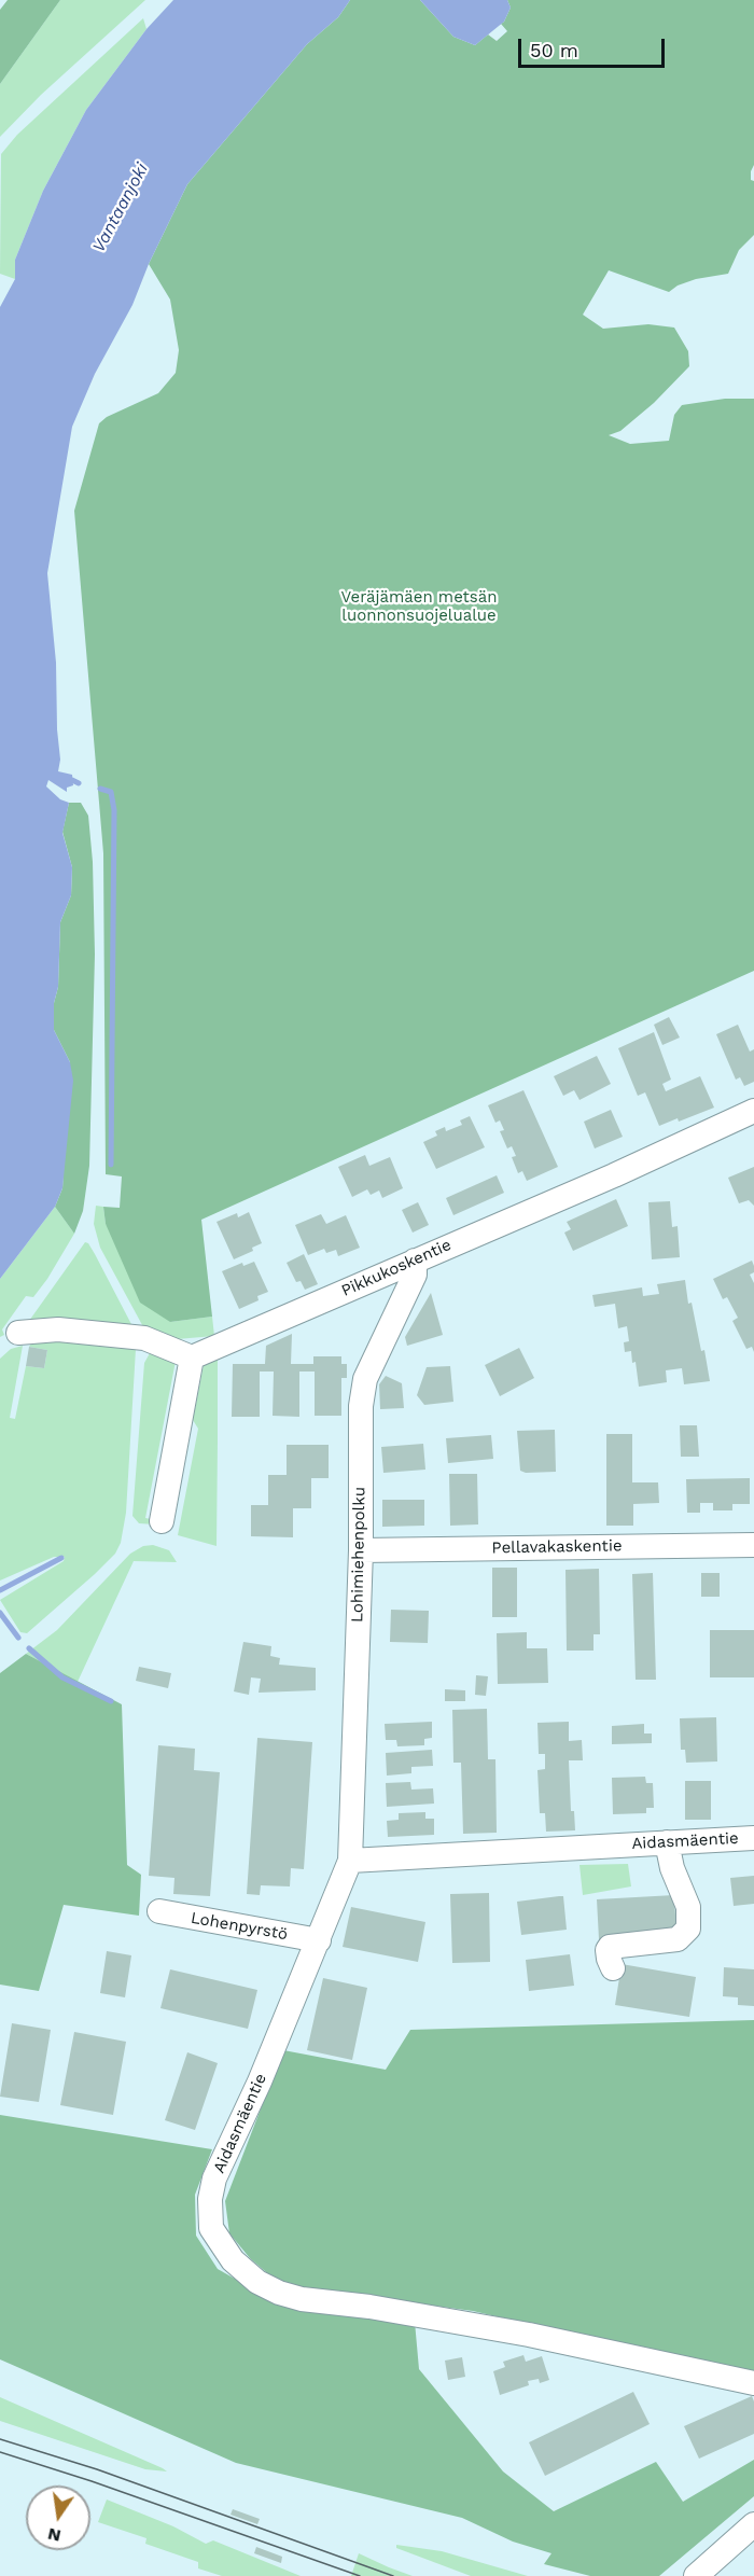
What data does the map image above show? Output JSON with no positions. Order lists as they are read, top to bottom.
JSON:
{
  "streets": {
    "street": [
      "Pikkukoskentie",
      "Pellavakaskentie",
      "Lohimiehenpolku",
      "Aidasmäentie",
      "Lohenpyrstö"
    ]
  },
  "crossings": [
    ["Pikkukoskentie", "Lohimiehenpolku"],
    ["Pellavakaskentie", "Lohimiehenpolku"],
    ["Lohimiehenpolku", "Aidasmäentie"],
    ["Aidasmäentie", "Lohenpyrstö"]
  ],
  "water": ["Vantaanjoki"],
  "parks": ["Veräjämäen metsän luonnonsuojelualue"],
  "scale_bar": "50 m",
  "north": "bottom"
}
